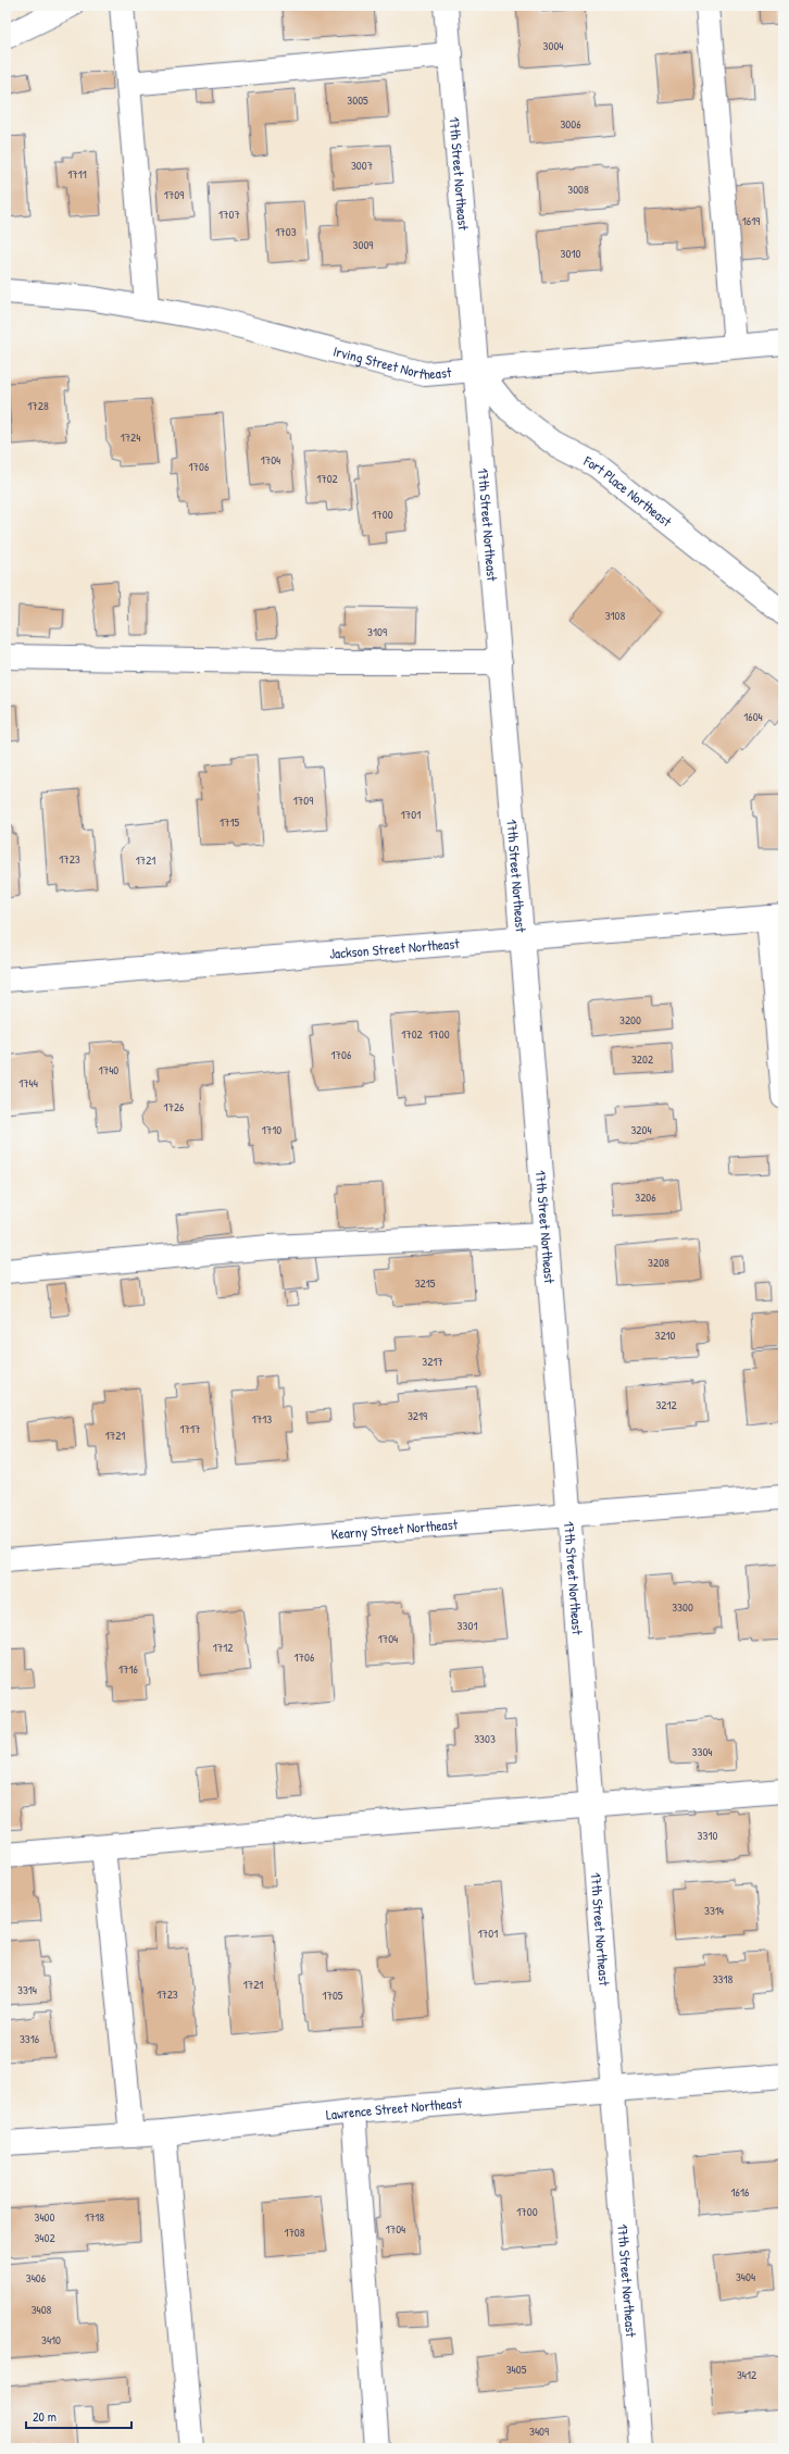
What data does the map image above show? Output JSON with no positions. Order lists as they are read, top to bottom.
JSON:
{
  "streets": {
    "street": [
      "17th Street Northeast",
      "Irving Street Northeast",
      "Fort Place Northeast",
      "Jackson Street Northeast",
      "Kearny Street Northeast",
      "Lawrence Street Northeast"
    ]
  },
  "crossings": [
    ["17th Street Northeast", "Irving Street Northeast"],
    ["17th Street Northeast", "Fort Place Northeast"],
    ["17th Street Northeast", "Jackson Street Northeast"],
    ["17th Street Northeast", "Kearny Street Northeast"],
    ["17th Street Northeast", "Lawrence Street Northeast"],
    ["Irving Street Northeast", "Fort Place Northeast"]
  ],
  "house_numbers": [
    "3004",
    "3005",
    "3006",
    "3007",
    "1711",
    "3008",
    "1709",
    "1707",
    "1619",
    "1703",
    "3009",
    "3010",
    "1728",
    "1724",
    "1704",
    "1706",
    "1702",
    "1700",
    "3108",
    "3109",
    "1604",
    "1709",
    "1701",
    "1715",
    "1723",
    "1721",
    "3200",
    "1702",
    "1700",
    "1706",
    "3202",
    "1740",
    "1744",
    "1726",
    "1710",
    "3204",
    "3206",
    "3208",
    "3215",
    "3210",
    "3217",
    "3212",
    "3219",
    "1713",
    "1717",
    "1721",
    "3300",
    "3301",
    "1704",
    "1712",
    "1706",
    "1716",
    "3303",
    "3304",
    "3310",
    "3314",
    "1701",
    "3318",
    "1721",
    "3314",
    "1723",
    "1705",
    "3316",
    "1616",
    "1700",
    "3400",
    "1718",
    "1704",
    "1708",
    "3402",
    "3404",
    "3406",
    "3408",
    "3410",
    "3405",
    "3412",
    "3409"
  ],
  "scale_bar": "20 m"
}
